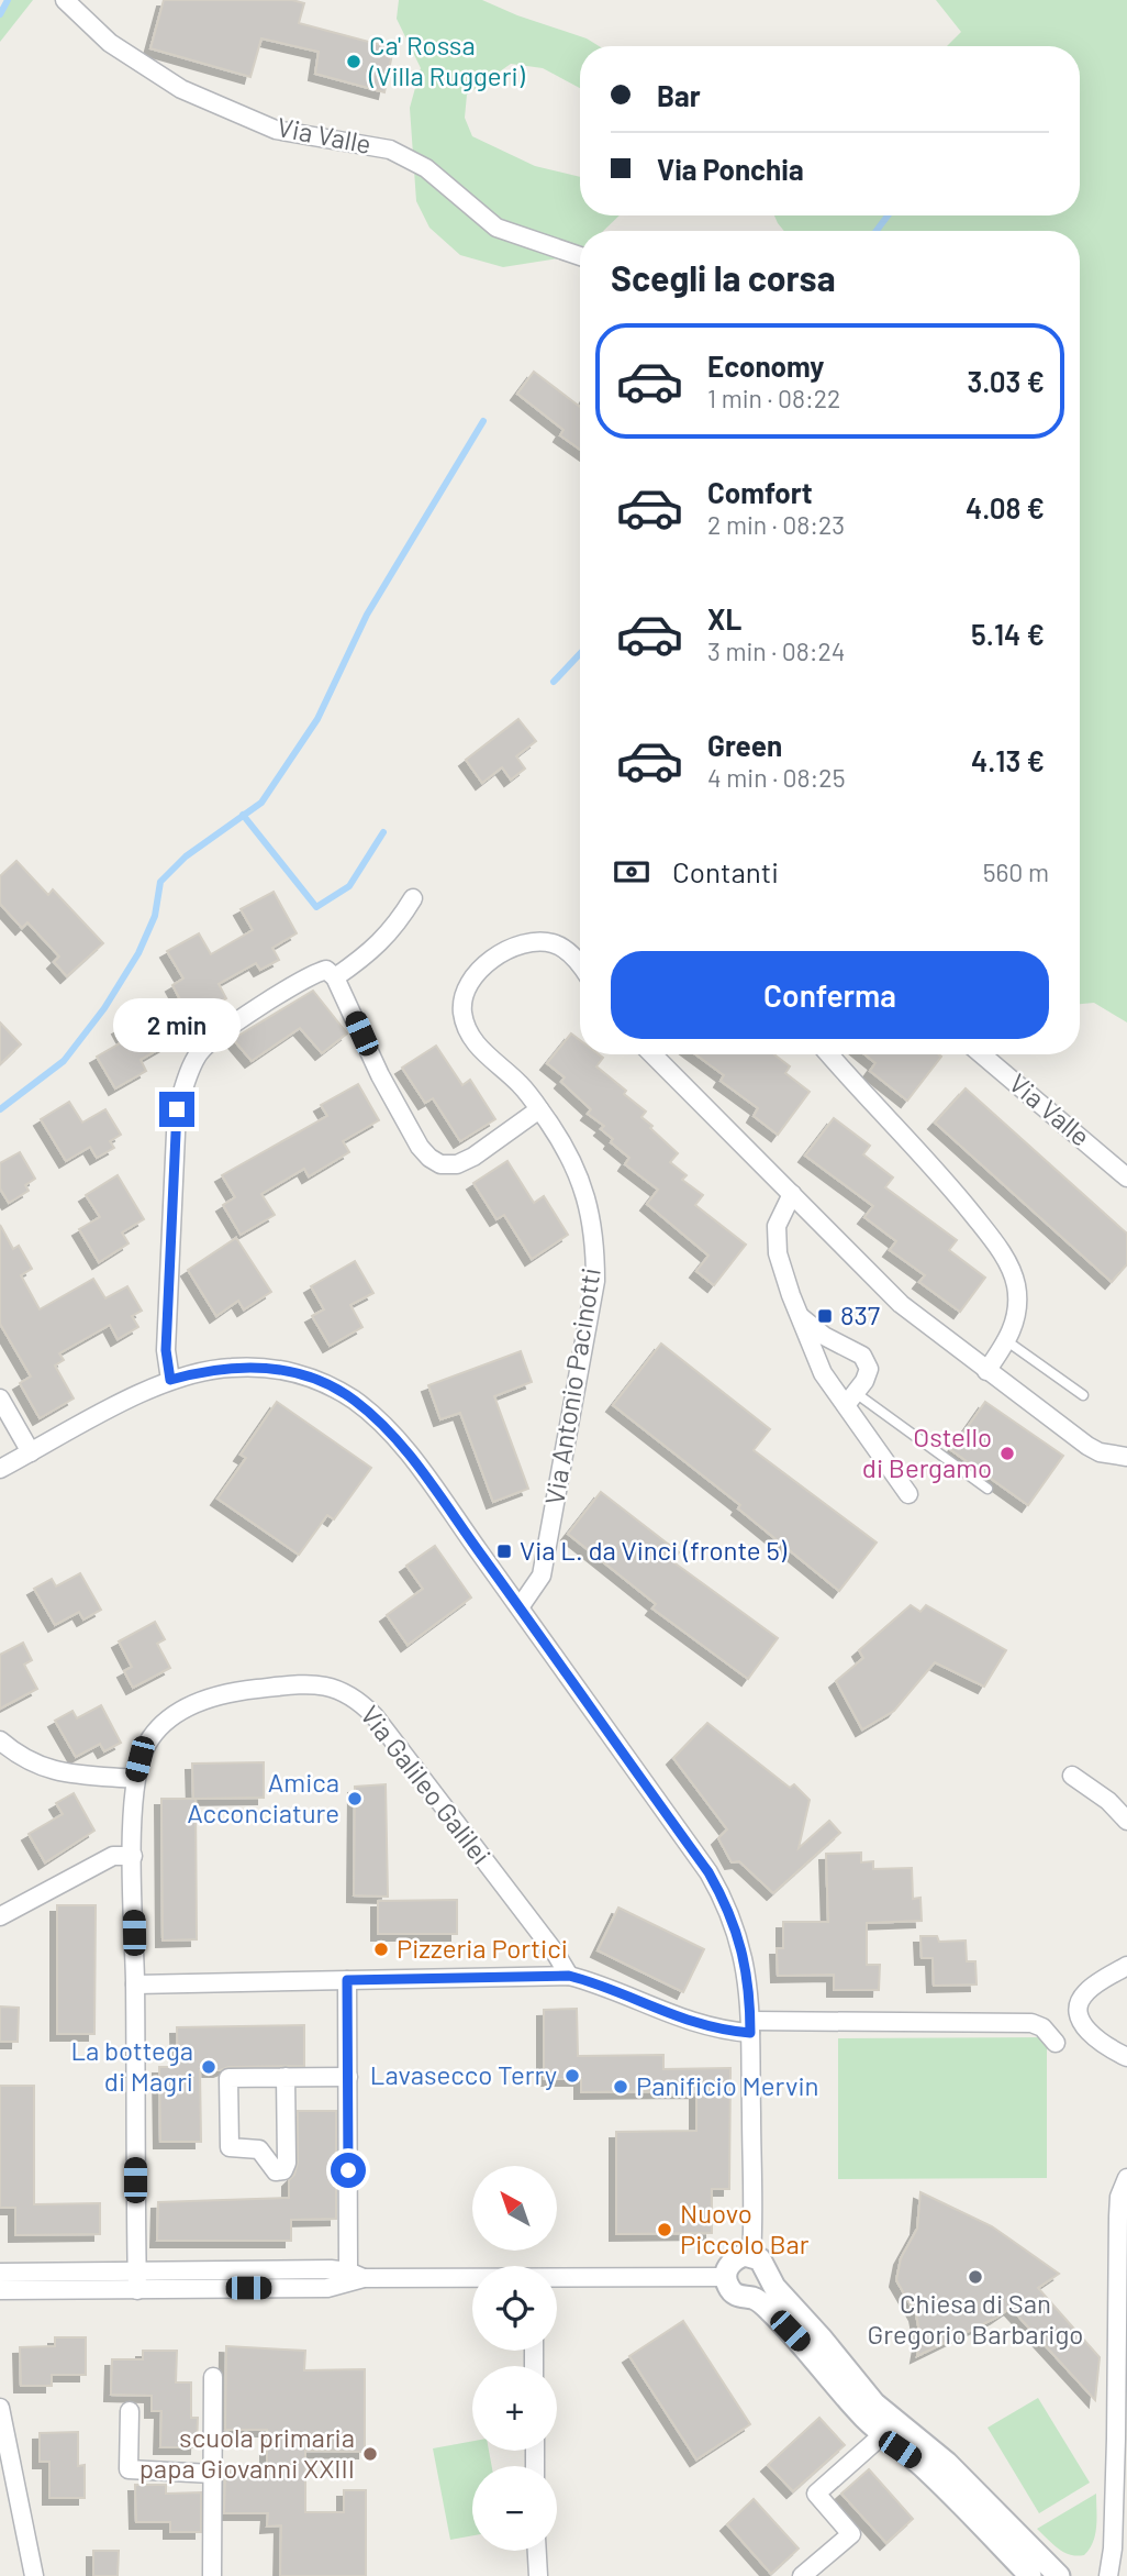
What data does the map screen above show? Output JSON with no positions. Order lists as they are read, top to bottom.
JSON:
{
  "streets": {
    "street": ["Via Valle", "Via Antonio Pacinotti", "Via Galileo Galilei"]
  },
  "places": {
    "other": [
      "Ca' Rossa (Villa Ruggeri)",
      "Ostello di Bergamo",
      "Amica Acconciature",
      "Pizzeria Portici",
      "La bottega di Magri",
      "Lavasecco Terry",
      "Panificio Mervin",
      "Nuovo Piccolo Bar",
      "Chiesa di San Gregorio Barbarigo",
      "scuola primaria papa Giovanni XXIII"
    ],
    "transit": ["837", "Via L. da Vinci (fronte 5)"]
  },
  "north": "top left",
  "page": {
    "banner": ["Bar", "Via Ponchia"],
    "heading": "Scegli la corsa",
    "list": [
      {
        "name": "Economy",
        "note": "1 min · 08:22",
        "value": "3.03 €"
      },
      {
        "name": "Comfort",
        "note": "2 min · 08:23",
        "value": "4.08 €"
      },
      {
        "name": "XL",
        "note": "3 min · 08:24",
        "value": "5.14 €"
      },
      {
        "name": "Green",
        "note": "4 min · 08:25",
        "value": "4.13 €"
      }
    ],
    "pay": ["Contanti", "560 m"],
    "buttons": "Conferma",
    "bubble": "2 min",
    "map_buttons": ["+", "−"]
  }
}
